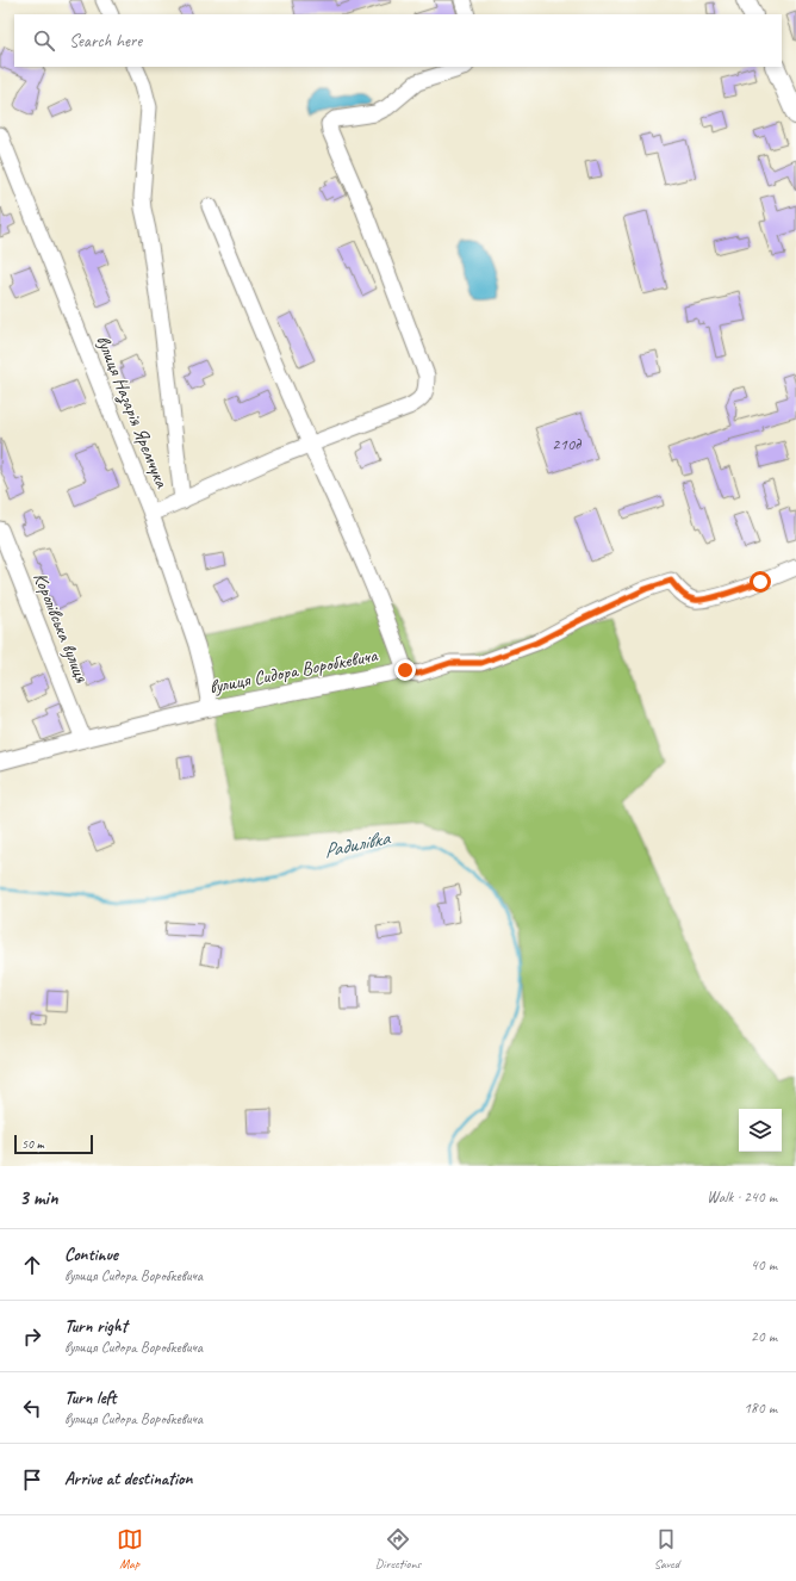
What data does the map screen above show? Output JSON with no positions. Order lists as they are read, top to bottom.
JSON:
{
  "streets": {
    "street": ["вулиця Назарія Яремчука", "Королівська вулиця", "вулиця Сидора Воробкевича"]
  },
  "crossings": [
    ["вулиця Назарія Яремчука", "вулиця Сидора Воробкевича"],
    ["Королівська вулиця", "вулиця Сидора Воробкевича"]
  ],
  "water": ["Радилівка"],
  "house_numbers": ["210д"],
  "scale_bar": "50 m",
  "page": {
    "search": "Search here",
    "scale": "50 m",
    "heading": ["3 min", "Walk · 240 m"],
    "list": [
      ["Continue", "вулиця Сидора Воробкевича", "40 m"],
      ["Turn right", "вулиця Сидора Воробкевича", "20 m"],
      ["Turn left", "вулиця Сидора Воробкевича", "180 m"],
      "Arrive at destination"
    ],
    "nav": ["Map", "Directions", "Saved"]
  }
}
